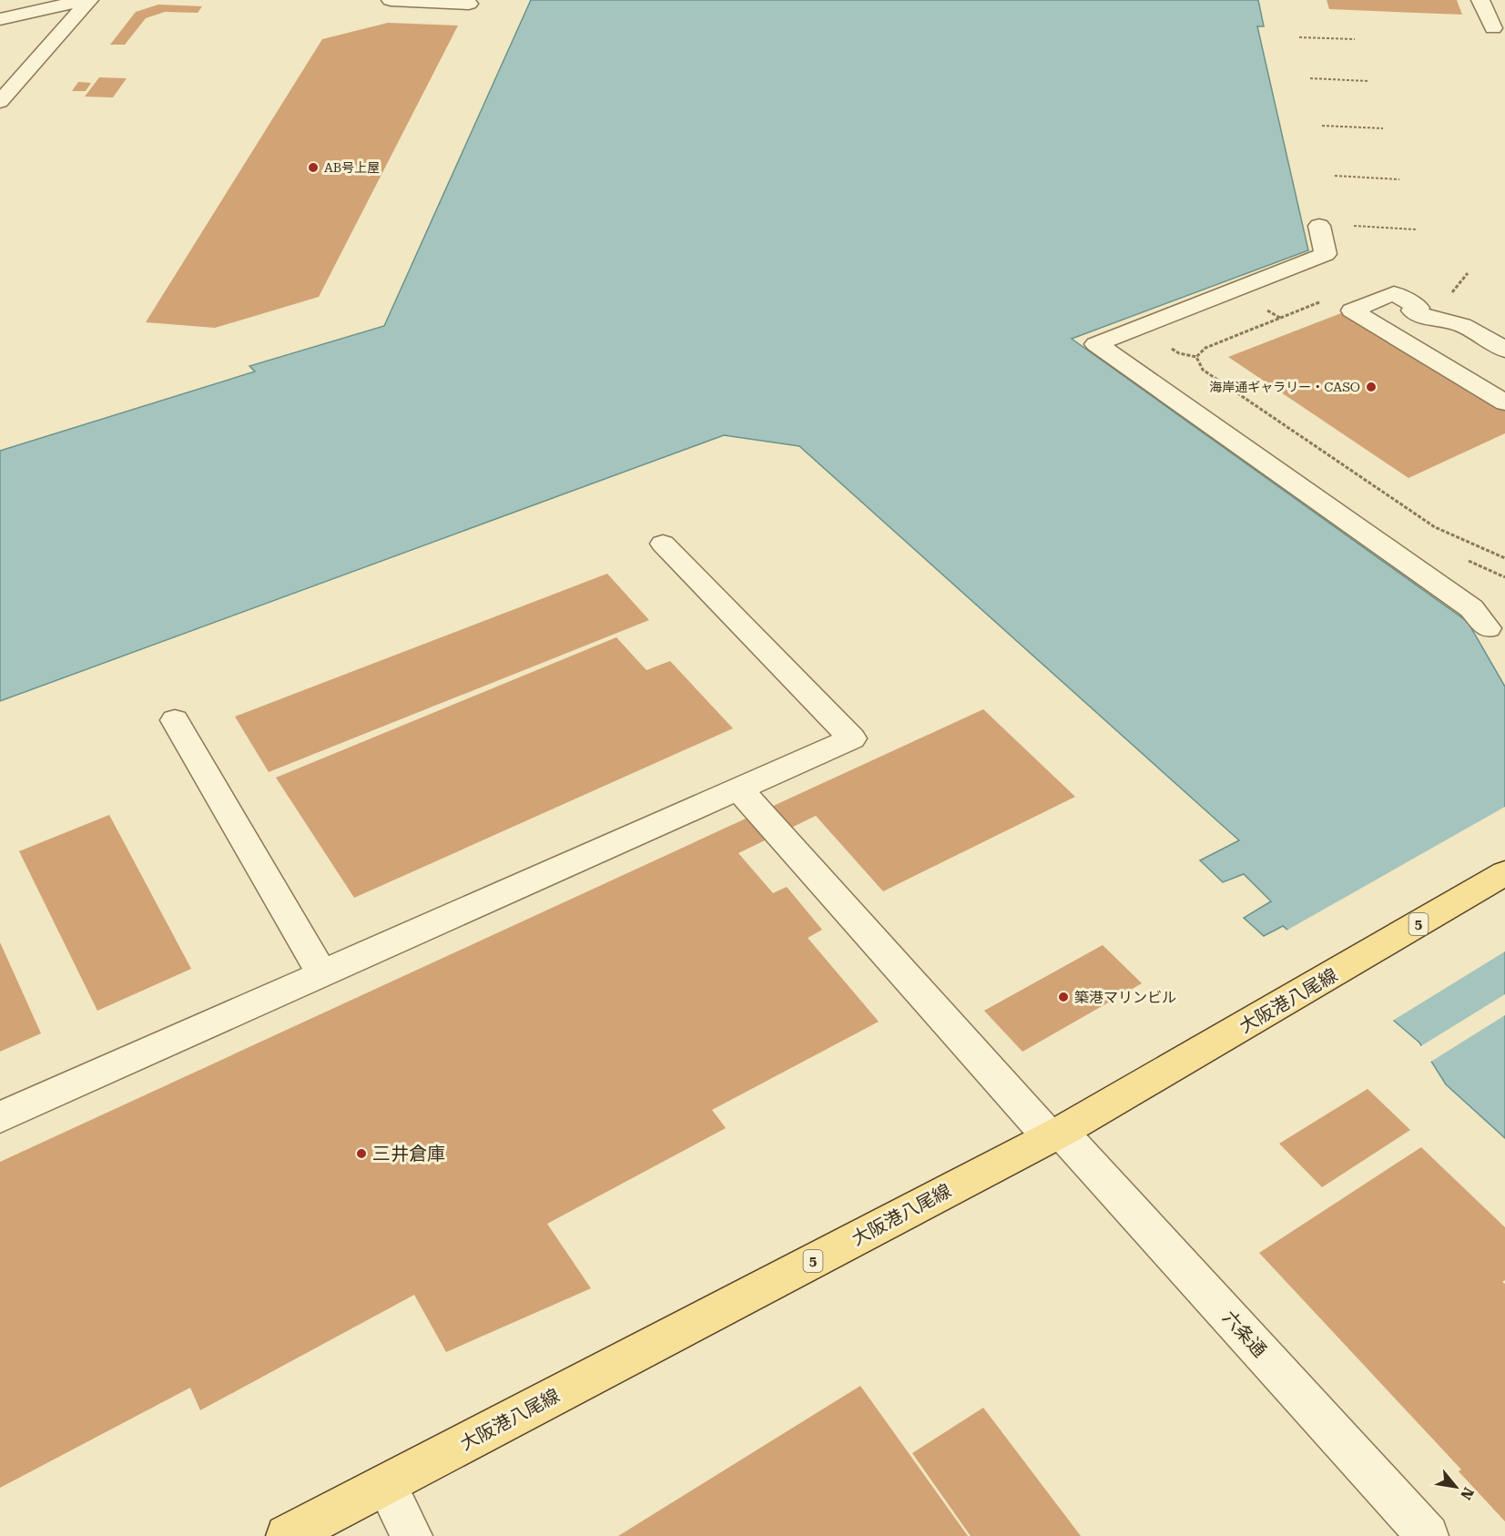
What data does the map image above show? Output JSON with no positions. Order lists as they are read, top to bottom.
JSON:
{
  "streets": {
    "main road": ["5", "大阪港八尾線"],
    "street": ["六条通"]
  },
  "crossings": [
    ["大阪港八尾線", "六条通"]
  ],
  "places": [
    "AB号上屋",
    "海岸通ギャラリー・CASO",
    "築港マリンビル",
    "三井倉庫"
  ],
  "north": "bottom right"
}
